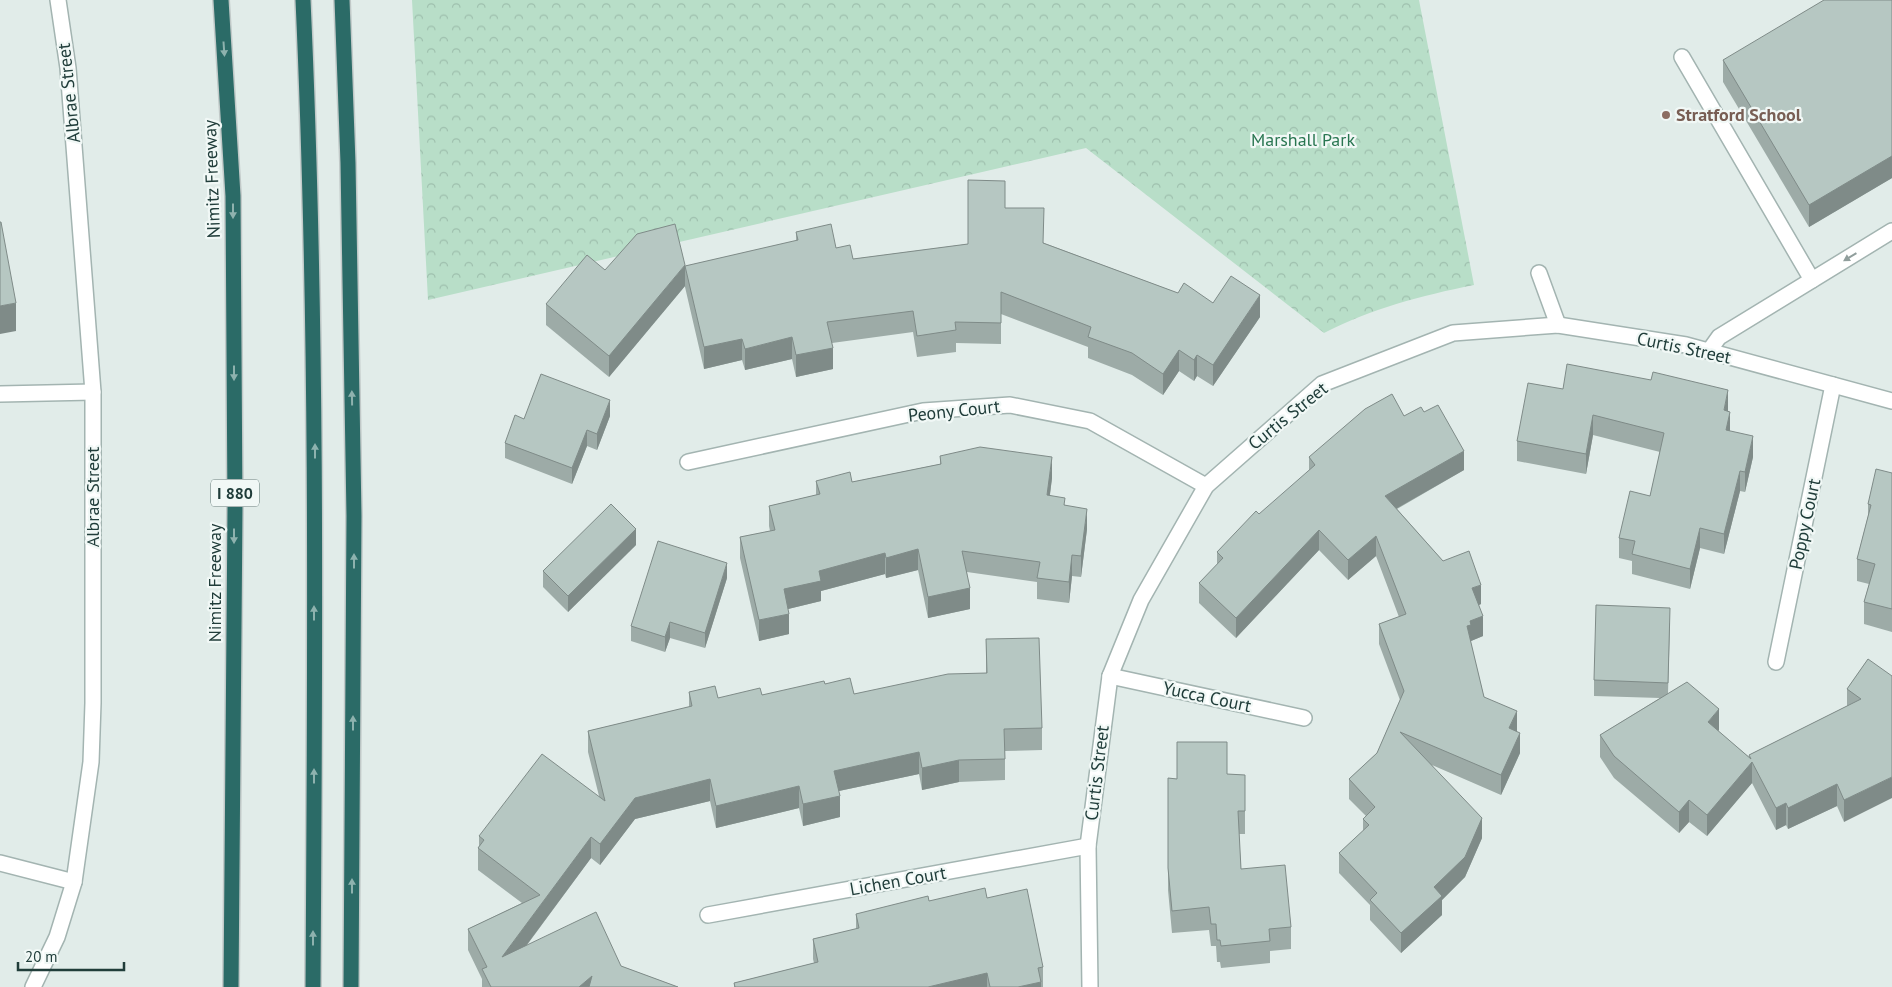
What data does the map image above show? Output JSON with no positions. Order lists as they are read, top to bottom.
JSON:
{
  "streets": {
    "highway": ["Nimitz Freeway", "I 880"],
    "street": [
      "Albrae Street",
      "Curtis Street",
      "Peony Court",
      "Poppy Court",
      "Yucca Court",
      "Lichen Court"
    ]
  },
  "crossings": [
    ["Curtis Street", "Peony Court"],
    ["Curtis Street", "Poppy Court"],
    ["Curtis Street", "Yucca Court"],
    ["Curtis Street", "Lichen Court"]
  ],
  "parks": ["Marshall Park"],
  "places": ["Stratford School"],
  "scale_bar": "20 m"
}
